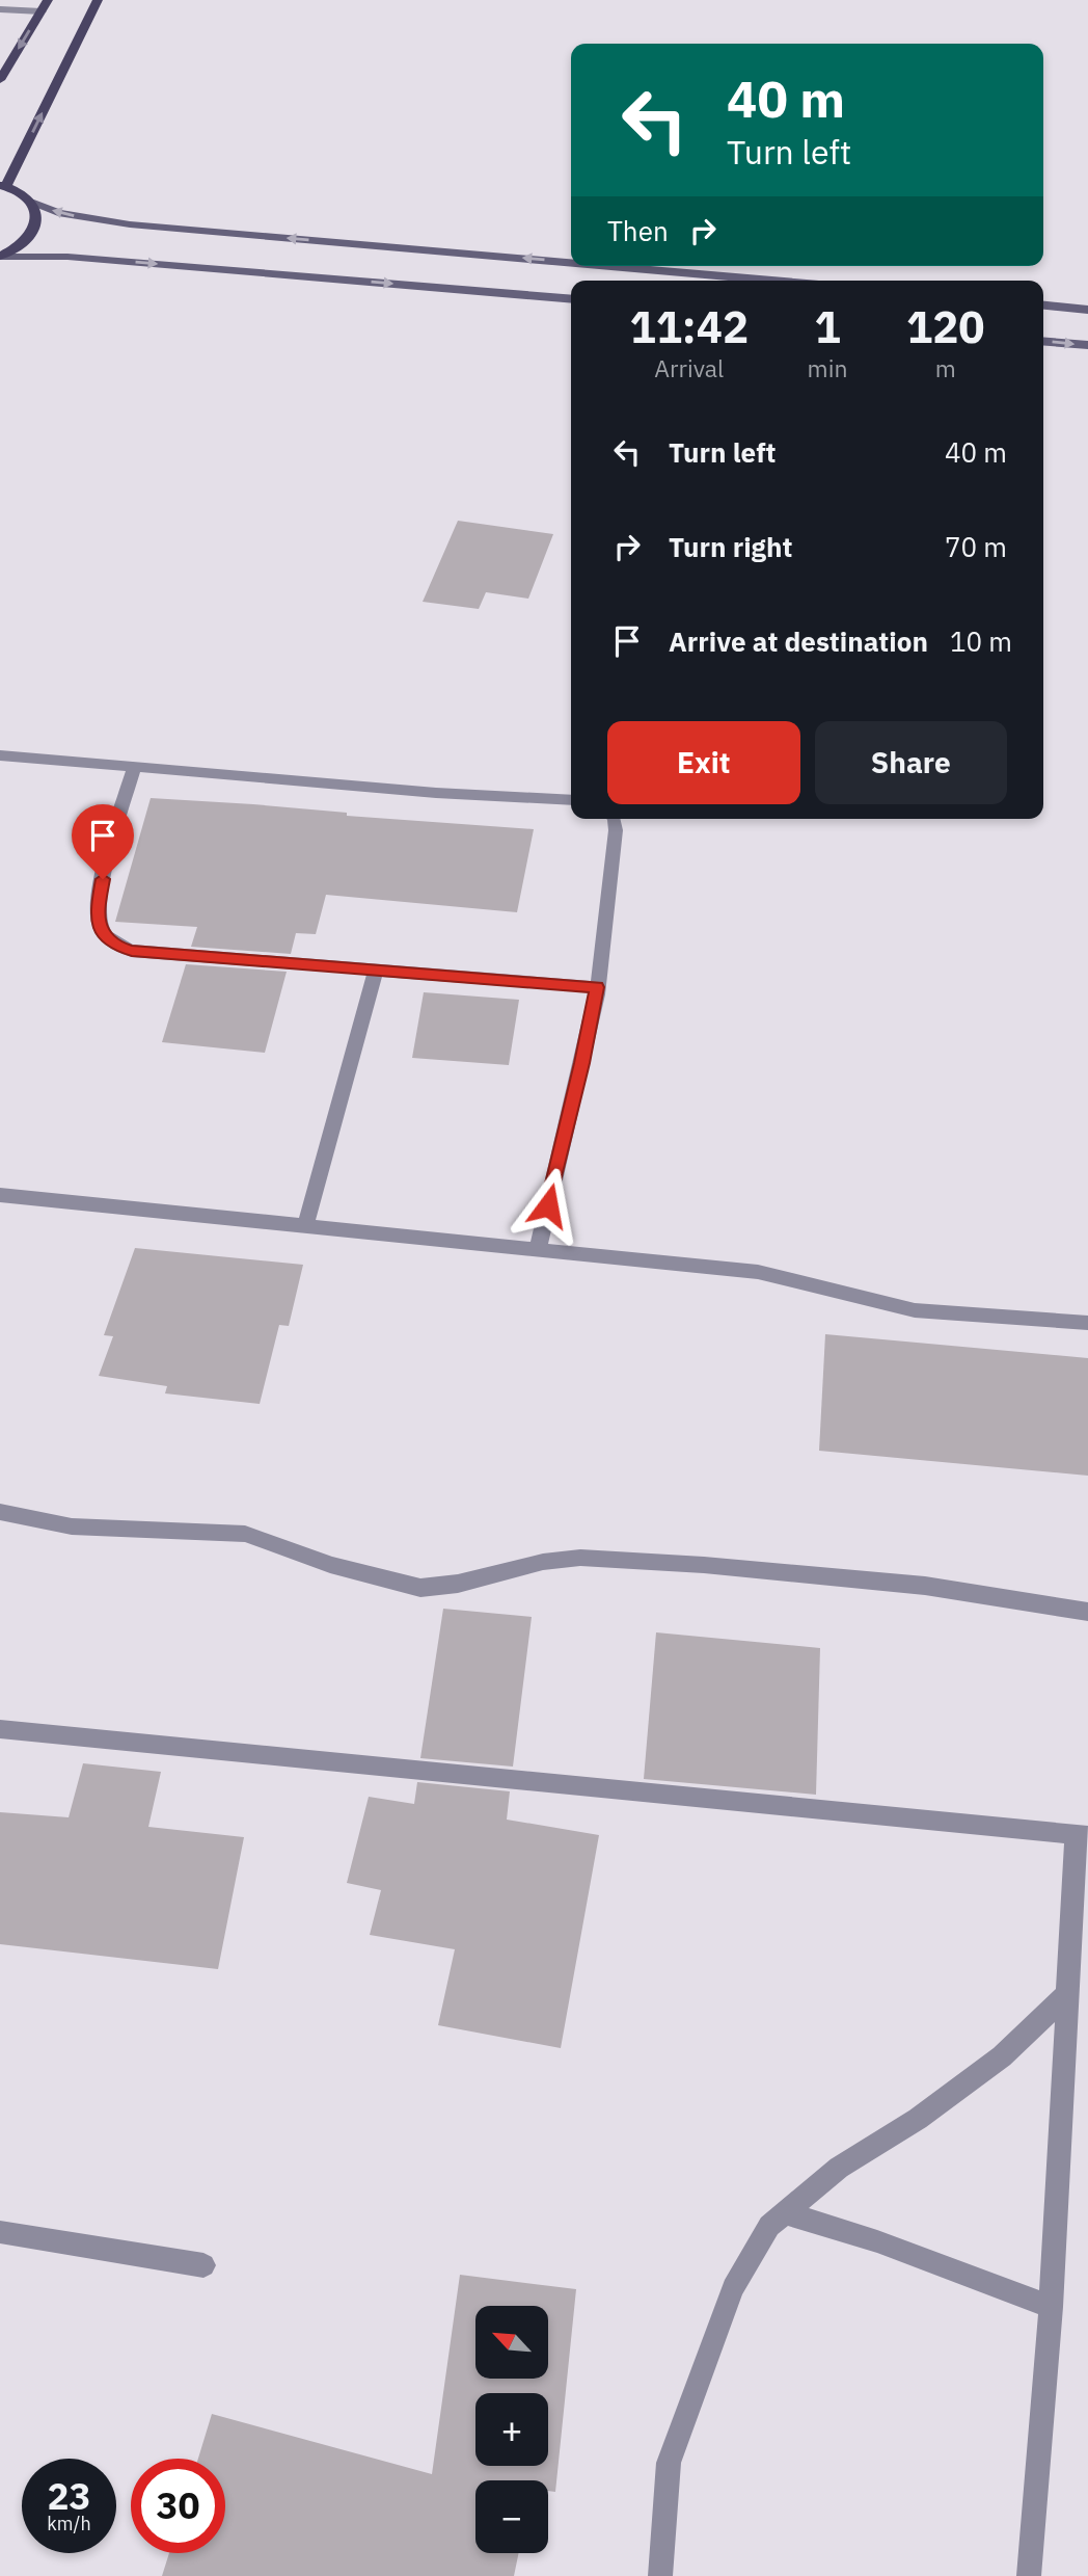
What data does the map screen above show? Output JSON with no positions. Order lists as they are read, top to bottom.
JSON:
{
  "north": "top left",
  "page": {
    "turn": ["40 m", "Turn left"],
    "then": "Then",
    "eta": [
      "11:42",
      "Arrival",
      "1",
      "min",
      "120",
      "m"
    ],
    "list": [
      {
        "name": "Turn left",
        "value": "40 m"
      },
      {
        "name": "Turn right",
        "value": "70 m"
      },
      {
        "name": "Arrive at destination",
        "value": "10 m"
      }
    ],
    "buttons": ["Exit", "Share"],
    "map_buttons": ["+", "−"],
    "speed": "23 km/h",
    "limit": "30"
  }
}
